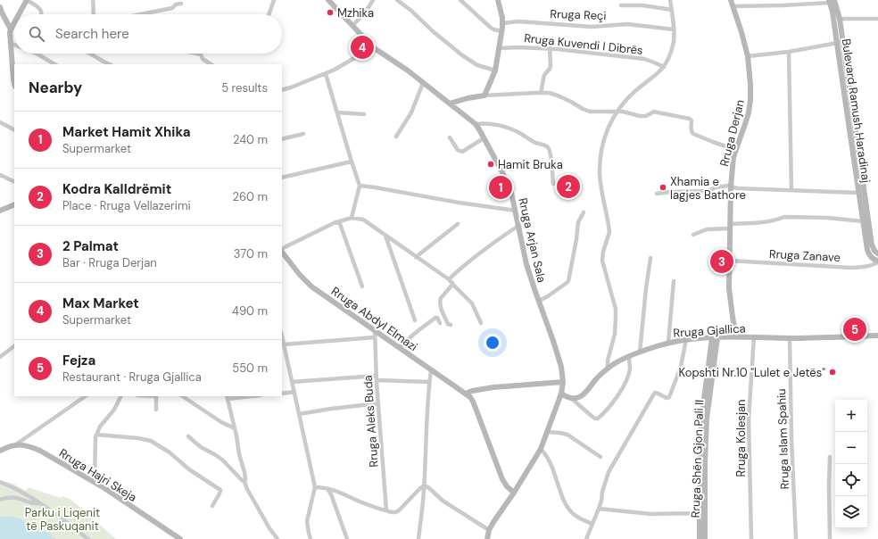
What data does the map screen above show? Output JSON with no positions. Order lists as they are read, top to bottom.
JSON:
{
  "streets": {
    "street": [
      "Rruga Reçi",
      "Rruga Kuvendi I Dibrës",
      "Bulevard Ramush Haradinaj",
      "Rruga Derjan",
      "Rruga Arjan Sala",
      "Rruga Zanave",
      "Rruga Abdyl Elmazi",
      "Rruga Gjallica",
      "Rruga Aleks Buda",
      "Rruga Kolesjan",
      "Rruga Islam Spahiu",
      "Rruga Shën Gjon Pali II",
      "Rruga Hajri Skeja"
    ]
  },
  "crossings": [
    ["Bulevard Ramush Haradinaj", "Rruga Zanave"],
    ["Rruga Derjan", "Rruga Zanave"],
    ["Rruga Derjan", "Rruga Gjallica"],
    ["Rruga Abdyl Elmazi", "Rruga Aleks Buda"],
    ["Rruga Gjallica", "Rruga Kolesjan"],
    ["Rruga Gjallica", "Rruga Islam Spahiu"],
    ["Rruga Gjallica", "Rruga Shën Gjon Pali II"]
  ],
  "parks": ["Parku i Liqenit të Paskuqanit"],
  "places": [
    "Mzhika",
    "Hamit Bruka",
    "Xhamia e lagjes Bathore",
    "Kopshti Nr.10 \"Lulet e Jetës\""
  ],
  "page": {
    "search": "Search here",
    "pins": [
      "4",
      "2",
      "1",
      "3",
      "5"
    ],
    "heading": ["Nearby", "5 results"],
    "list": [
      {
        "mark": "1",
        "name": "Market Hamit Xhika",
        "note": "Supermarket",
        "value": "240 m"
      },
      {
        "mark": "2",
        "name": "Kodra Kalldrëmit",
        "note": "Place · Rruga Vellazerimi",
        "value": "260 m"
      },
      {
        "mark": "3",
        "name": "2 Palmat",
        "note": "Bar · Rruga Derjan",
        "value": "370 m"
      },
      {
        "mark": "4",
        "name": "Max Market",
        "note": "Supermarket",
        "value": "490 m"
      },
      {
        "mark": "5",
        "name": "Fejza",
        "note": "Restaurant · Rruga Gjallica",
        "value": "550 m"
      }
    ],
    "map_buttons": ["+", "−"]
  }
}
